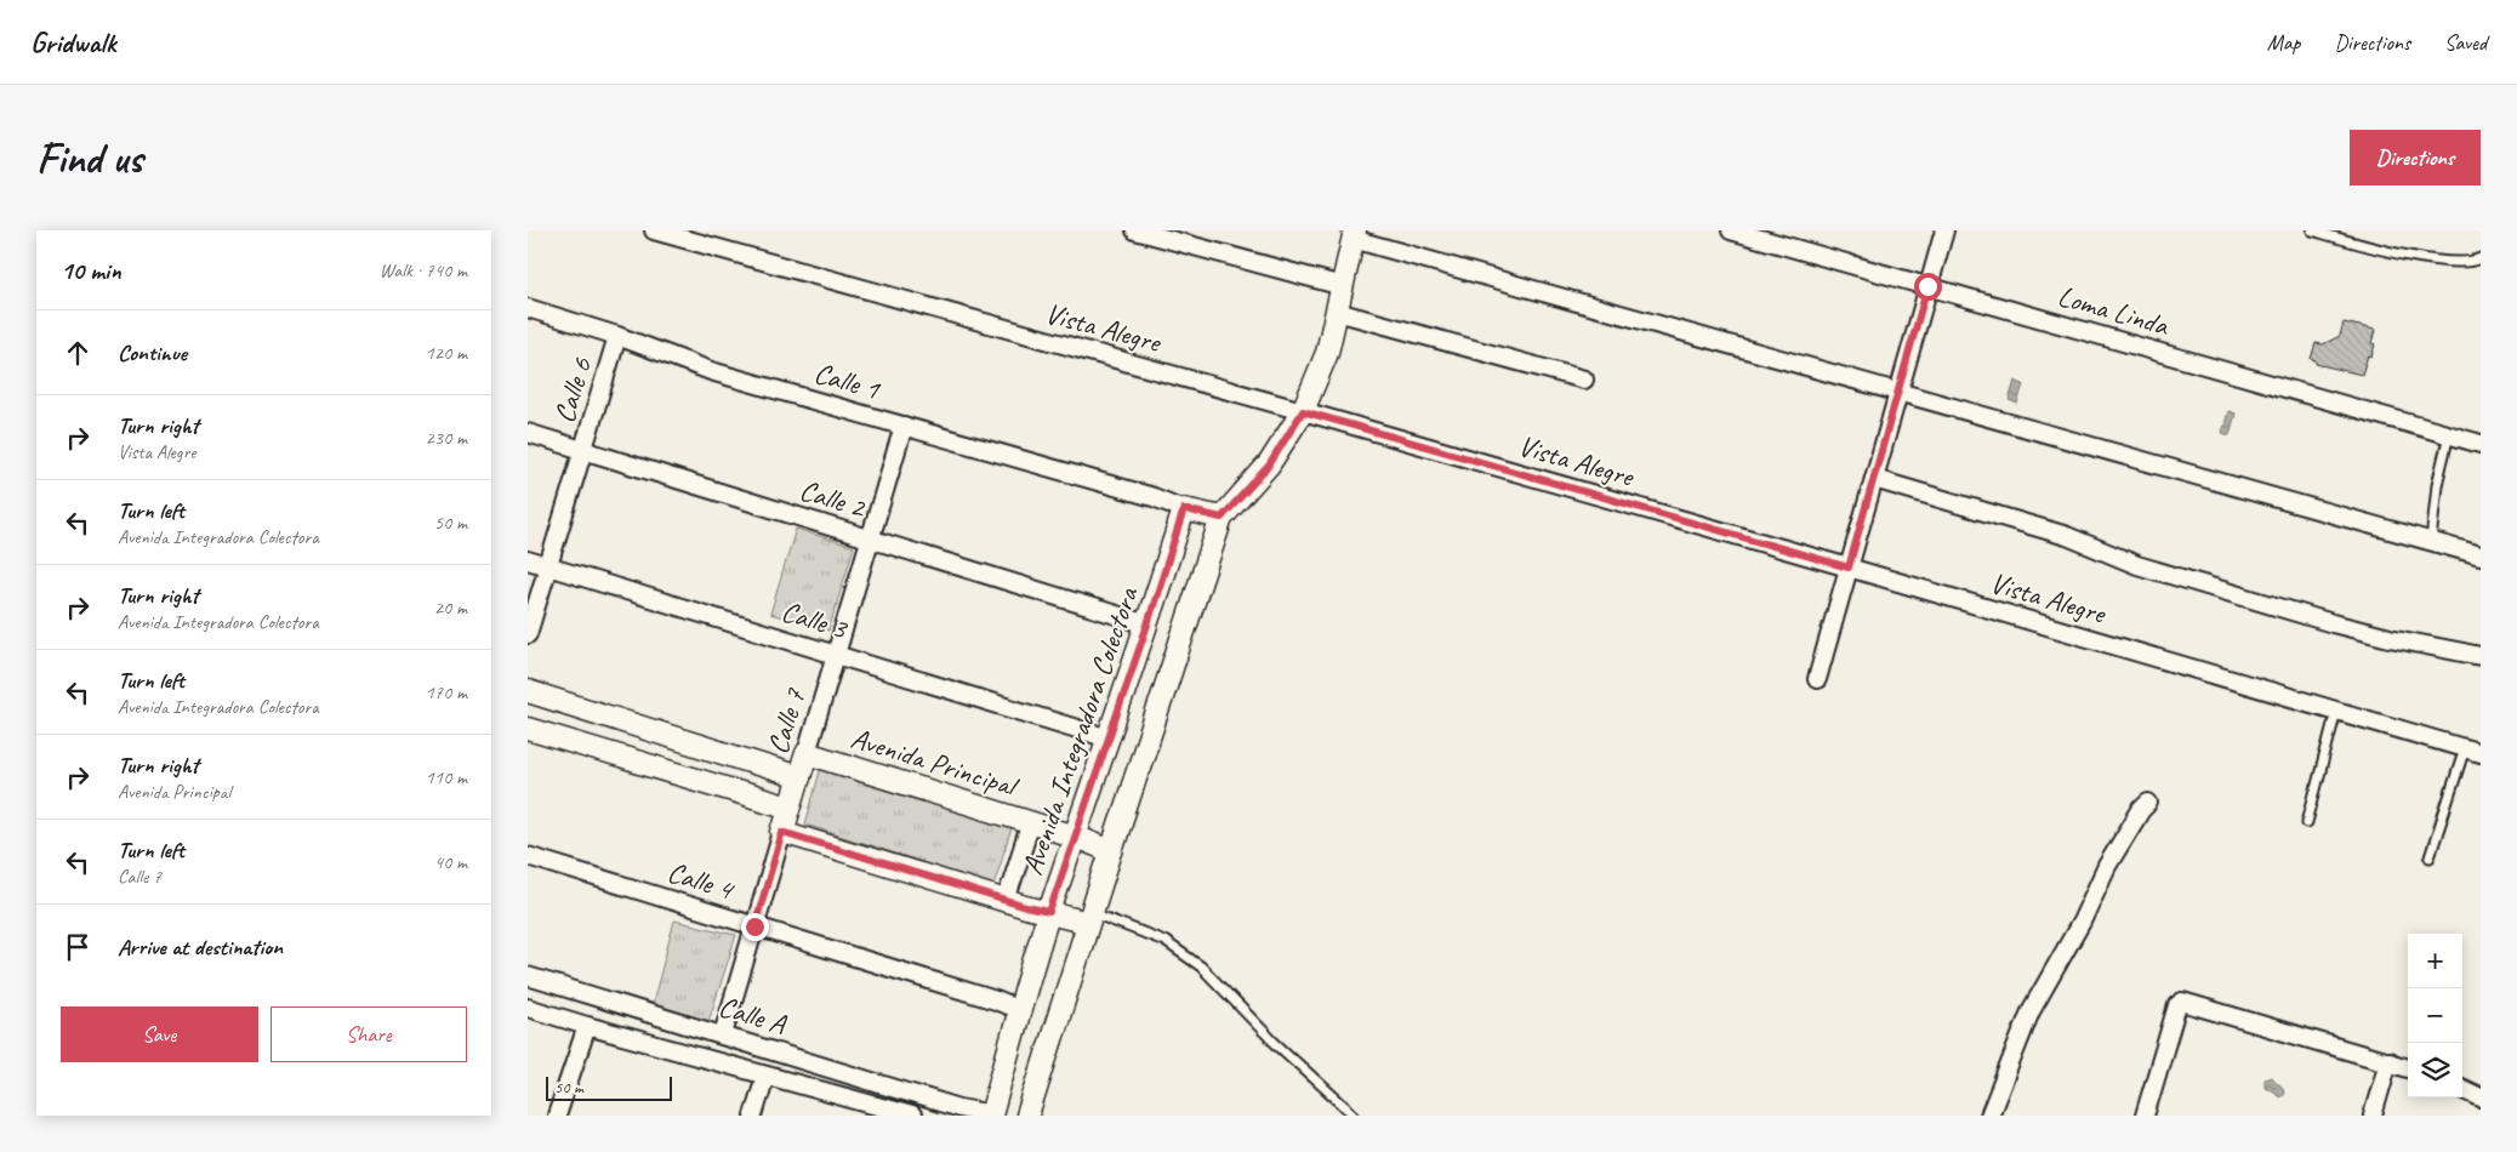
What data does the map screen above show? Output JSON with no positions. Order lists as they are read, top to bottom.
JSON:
{
  "streets": {
    "street": [
      "Loma Linda",
      "Vista Alegre",
      "Calle 1",
      "Calle 6",
      "Calle 2",
      "Calle 3",
      "Calle 7",
      "Avenida Integradora Colectora",
      "Avenida Principal",
      "Calle 4",
      "Calle A"
    ]
  },
  "crossings": [
    ["Calle 1", "Calle 6"],
    ["Calle 1", "Calle 7"],
    ["Calle 1", "Avenida Integradora Colectora"],
    ["Calle 6", "Calle 2"],
    ["Calle 6", "Calle 3"],
    ["Calle 2", "Calle 7"],
    ["Calle 2", "Avenida Integradora Colectora"],
    ["Calle 3", "Calle 7"],
    ["Calle 3", "Avenida Integradora Colectora"],
    ["Calle 7", "Avenida Principal"],
    ["Calle 7", "Calle 4"],
    ["Calle 7", "Calle A"],
    ["Avenida Integradora Colectora", "Avenida Principal"],
    ["Avenida Integradora Colectora", "Calle 4"],
    ["Avenida Integradora Colectora", "Calle A"]
  ],
  "scale_bar": "50 m",
  "page": {
    "header": "Gridwalk",
    "nav": ["Map", "Directions", "Saved"],
    "buttons": [
      "Directions",
      ["Save", "Share"]
    ],
    "title": "Find us",
    "heading": ["10 min", "Walk · 740 m"],
    "list": [
      ["Continue", "120 m"],
      ["Turn right", "Vista Alegre", "230 m"],
      ["Turn left", "Avenida Integradora Colectora", "50 m"],
      ["Turn right", "Avenida Integradora Colectora", "20 m"],
      ["Turn left", "Avenida Integradora Colectora", "170 m"],
      ["Turn right", "Avenida Principal", "110 m"],
      ["Turn left", "Calle 7", "40 m"],
      "Arrive at destination"
    ],
    "map_buttons": ["+", "−"],
    "scale": "50 m"
  }
}
